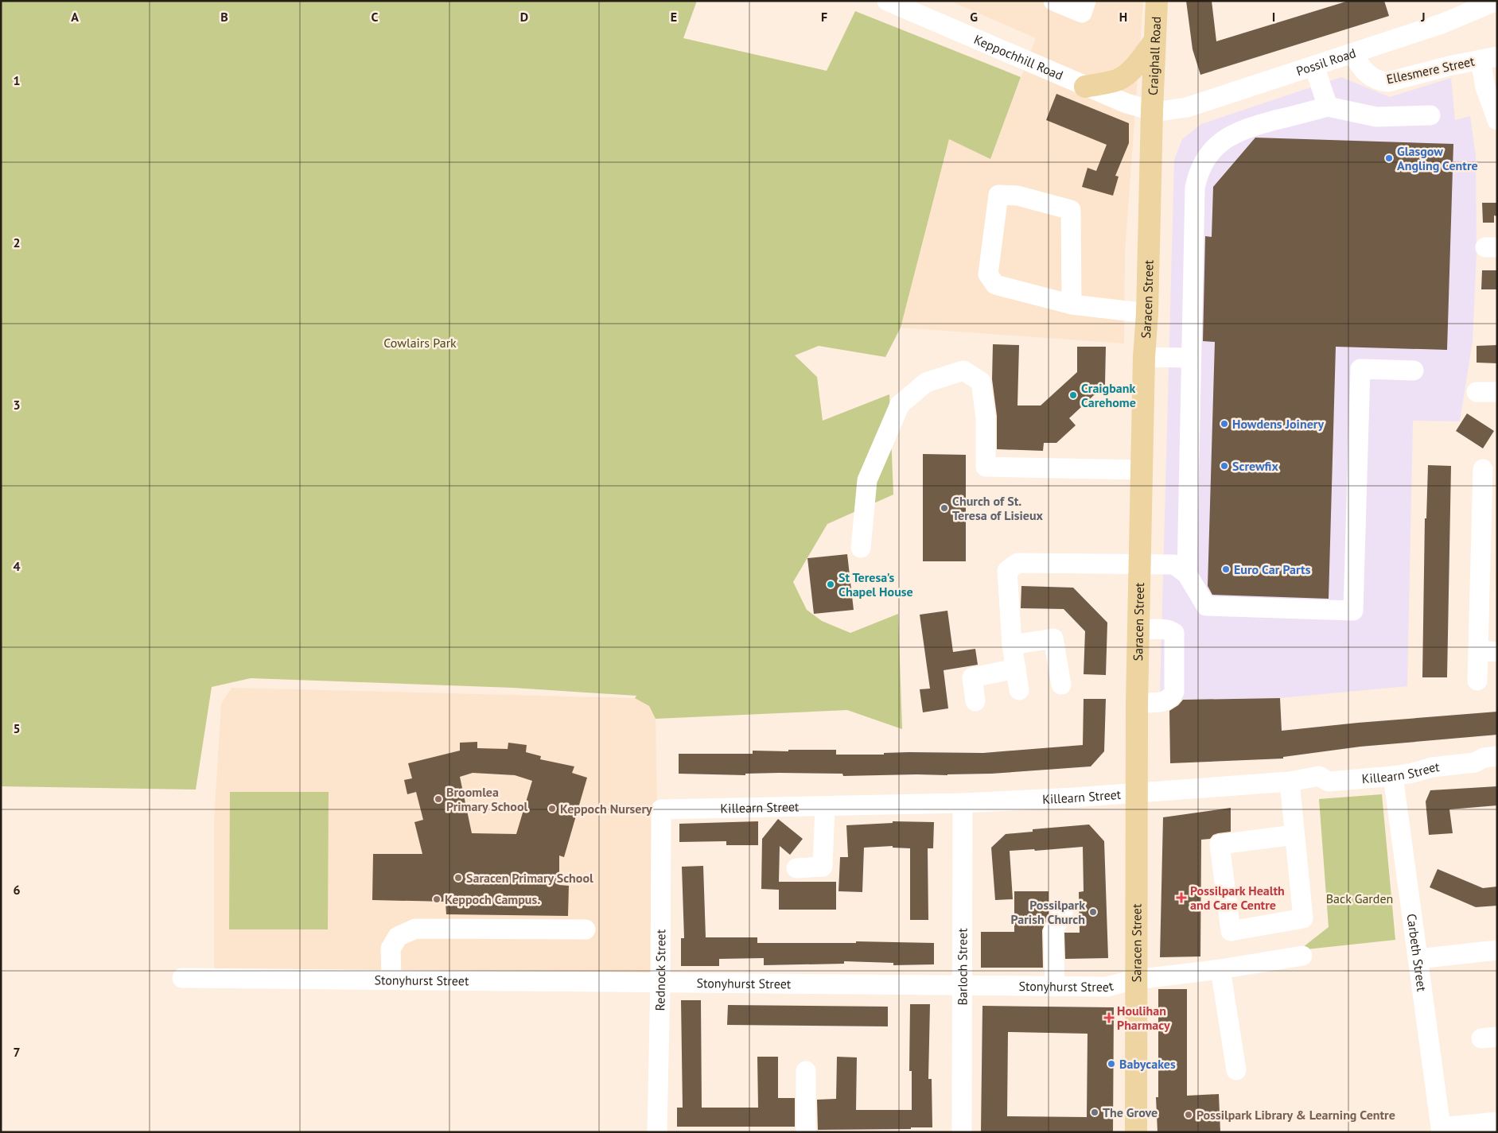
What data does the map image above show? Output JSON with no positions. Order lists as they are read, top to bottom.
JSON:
{
  "streets": {
    "main road": ["Craighall Road", "Saracen Street"],
    "street": [
      "Keppochhill Road",
      "Possil Road",
      "Ellesmere Street",
      "Killearn Street",
      "Carbeth Street",
      "Barloch Street",
      "Rednock Street",
      "Stonyhurst Street"
    ]
  },
  "crossings": [
    ["Craighall Road", "Keppochhill Road"],
    ["Craighall Road", "Possil Road"],
    ["Craighall Road", "Saracen Street"],
    ["Keppochhill Road", "Possil Road"],
    ["Keppochhill Road", "Saracen Street"],
    ["Possil Road", "Ellesmere Street"],
    ["Possil Road", "Saracen Street"],
    ["Saracen Street", "Killearn Street"],
    ["Saracen Street", "Stonyhurst Street"],
    ["Killearn Street", "Carbeth Street"],
    ["Killearn Street", "Barloch Street"],
    ["Killearn Street", "Rednock Street"],
    ["Barloch Street", "Stonyhurst Street"],
    ["Rednock Street", "Stonyhurst Street"]
  ],
  "parks": ["Cowlairs Park", "Back Garden"],
  "places": {
    "other": [
      "Glasgow Angling Centre",
      "Craigbank Carehome",
      "Howdens Joinery",
      "Screwfix",
      "Church of St. Teresa of Lisieux",
      "Euro Car Parts",
      "St Teresa's Chapel House",
      "Broomlea Primary School",
      "Keppoch Nursery",
      "Saracen Primary School",
      "Keppoch Campus.",
      "Possilpark Parish Church",
      "Babycakes",
      "The Grove",
      "Possilpark Library & Learning Centre"
    ],
    "health": ["Possilpark Health and Care Centre", "Houlihan Pharmacy"]
  },
  "grid": {
    "columns": [
      "A",
      "B",
      "C",
      "D",
      "E",
      "F",
      "G",
      "H",
      "I",
      "J"
    ],
    "rows": [
      "1",
      "2",
      "3",
      "4",
      "5",
      "6",
      "7"
    ]
  }
}
